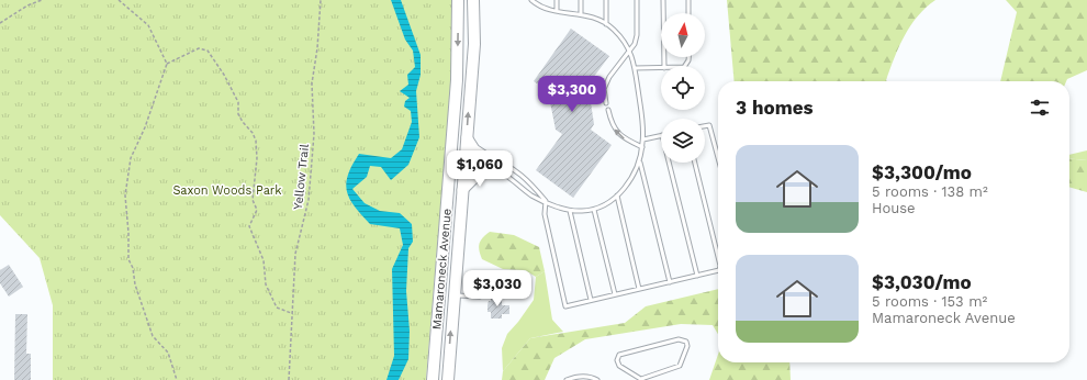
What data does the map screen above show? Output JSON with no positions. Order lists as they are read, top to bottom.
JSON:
{
  "streets": {
    "main road": ["Mamaroneck Avenue"],
    "path": ["Yellow Trail"]
  },
  "parks": ["Saxon Woods Park"],
  "north": "top",
  "page": {
    "price": ["$3,300", "$1,060", "$3,030"],
    "heading": "3 homes",
    "list": [
      {
        "name": "$3,300/mo",
        "note": "5 rooms · 138 m² · House"
      },
      {
        "name": "$3,030/mo",
        "note": "5 rooms · 153 m² · Mamaroneck Avenue"
      }
    ]
  }
}
